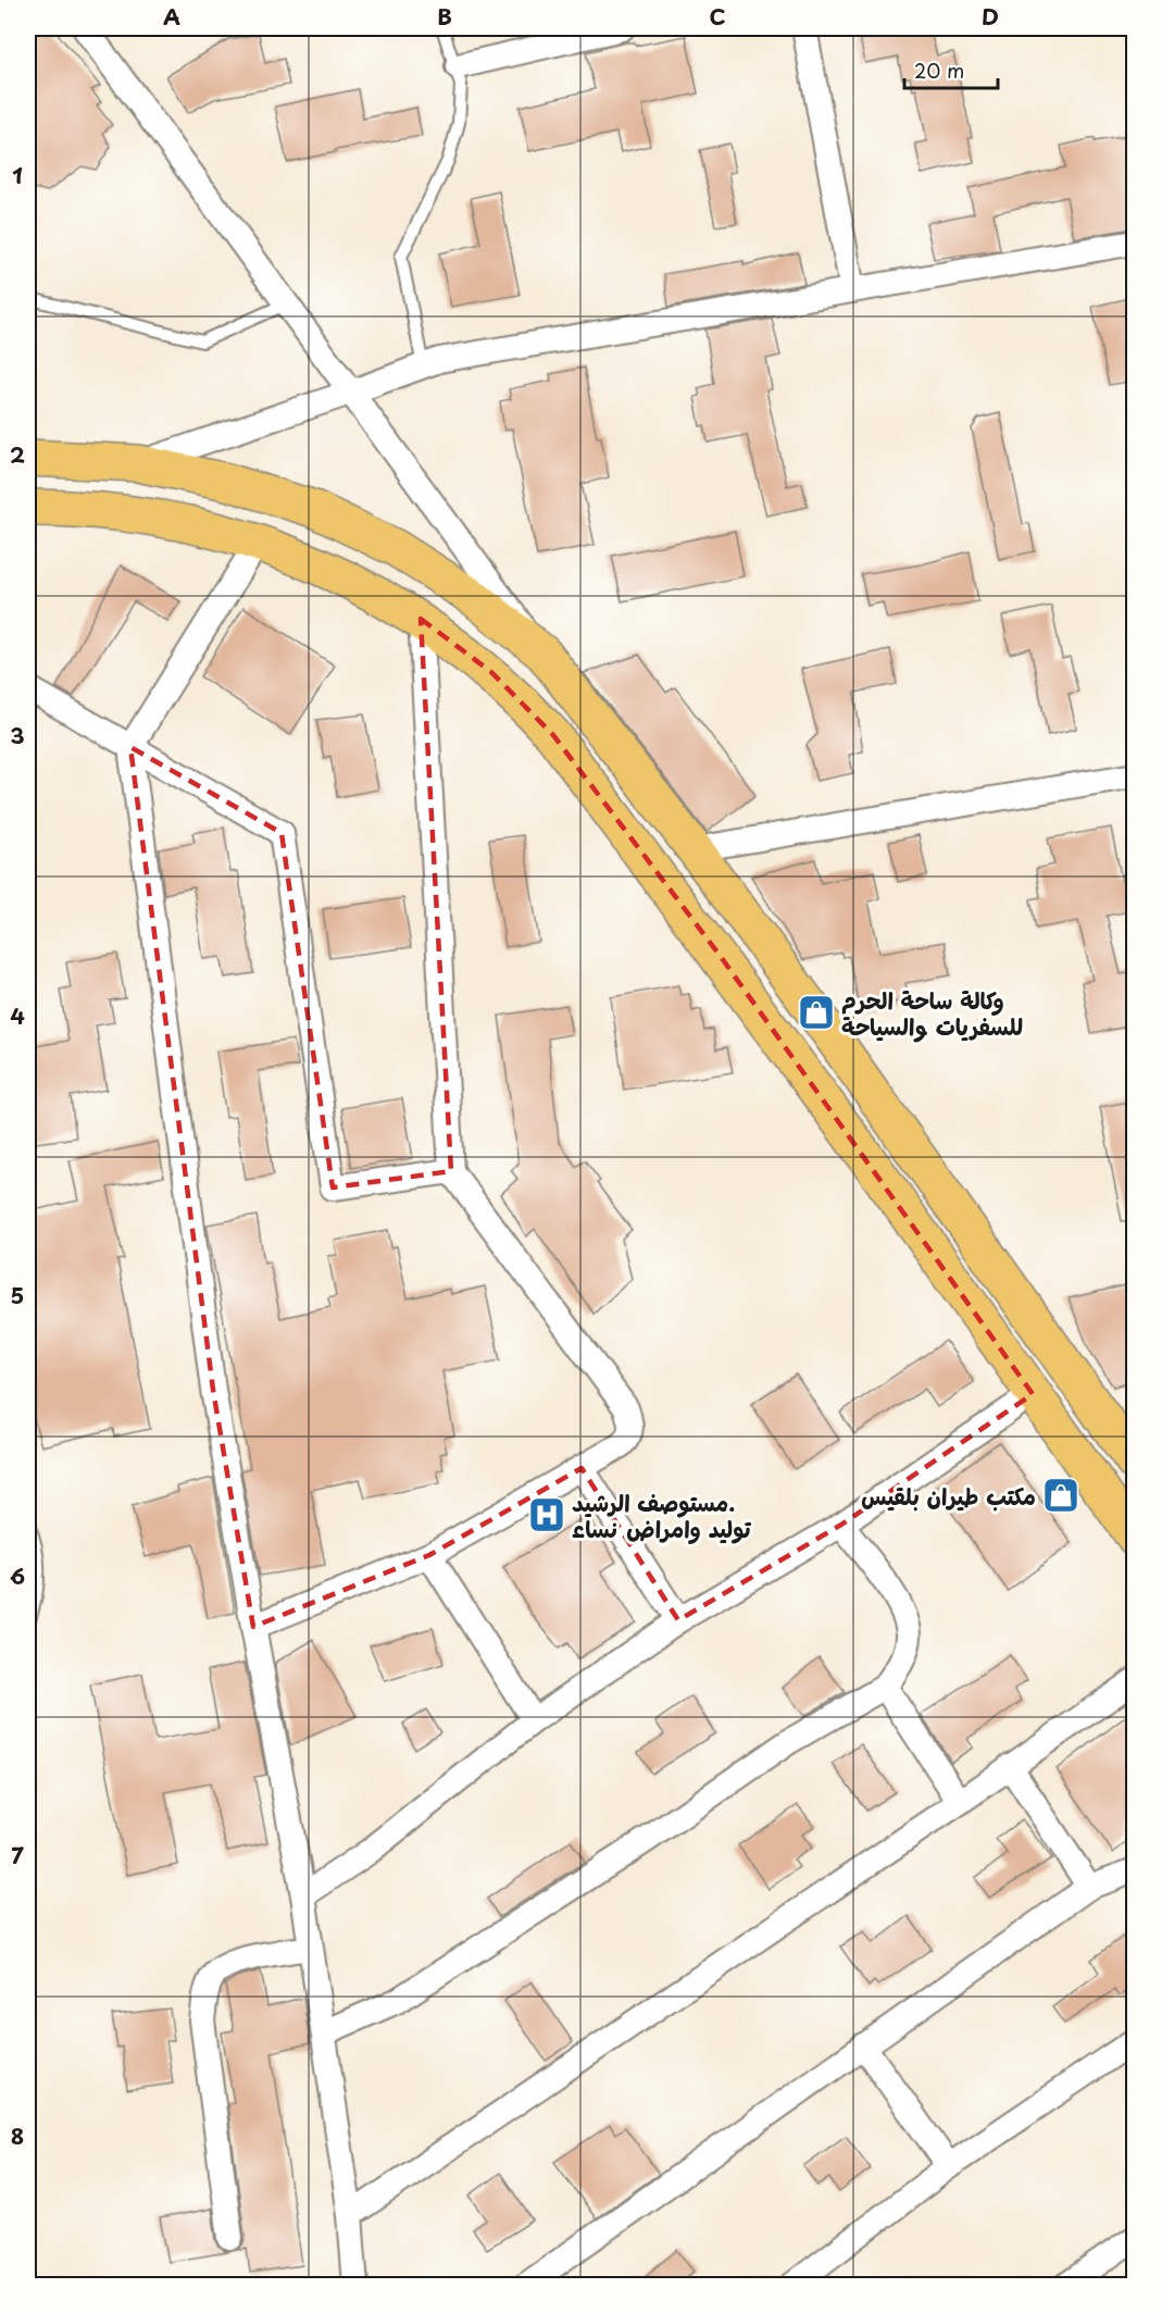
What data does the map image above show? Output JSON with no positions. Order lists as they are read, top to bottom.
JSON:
{
  "places": {
    "shop": ["وكالة ساحة الحرم للسفريات والسياحة", "مكتب طيران بلقيس"],
    "hospital": ["مستوصف الرشيد. توليد وامراض نساء"]
  },
  "scale_bar": "20 m",
  "grid": {
    "columns": [
      "A",
      "B",
      "C",
      "D"
    ],
    "rows": [
      "1",
      "2",
      "3",
      "4",
      "5",
      "6",
      "7",
      "8"
    ]
  }
}
